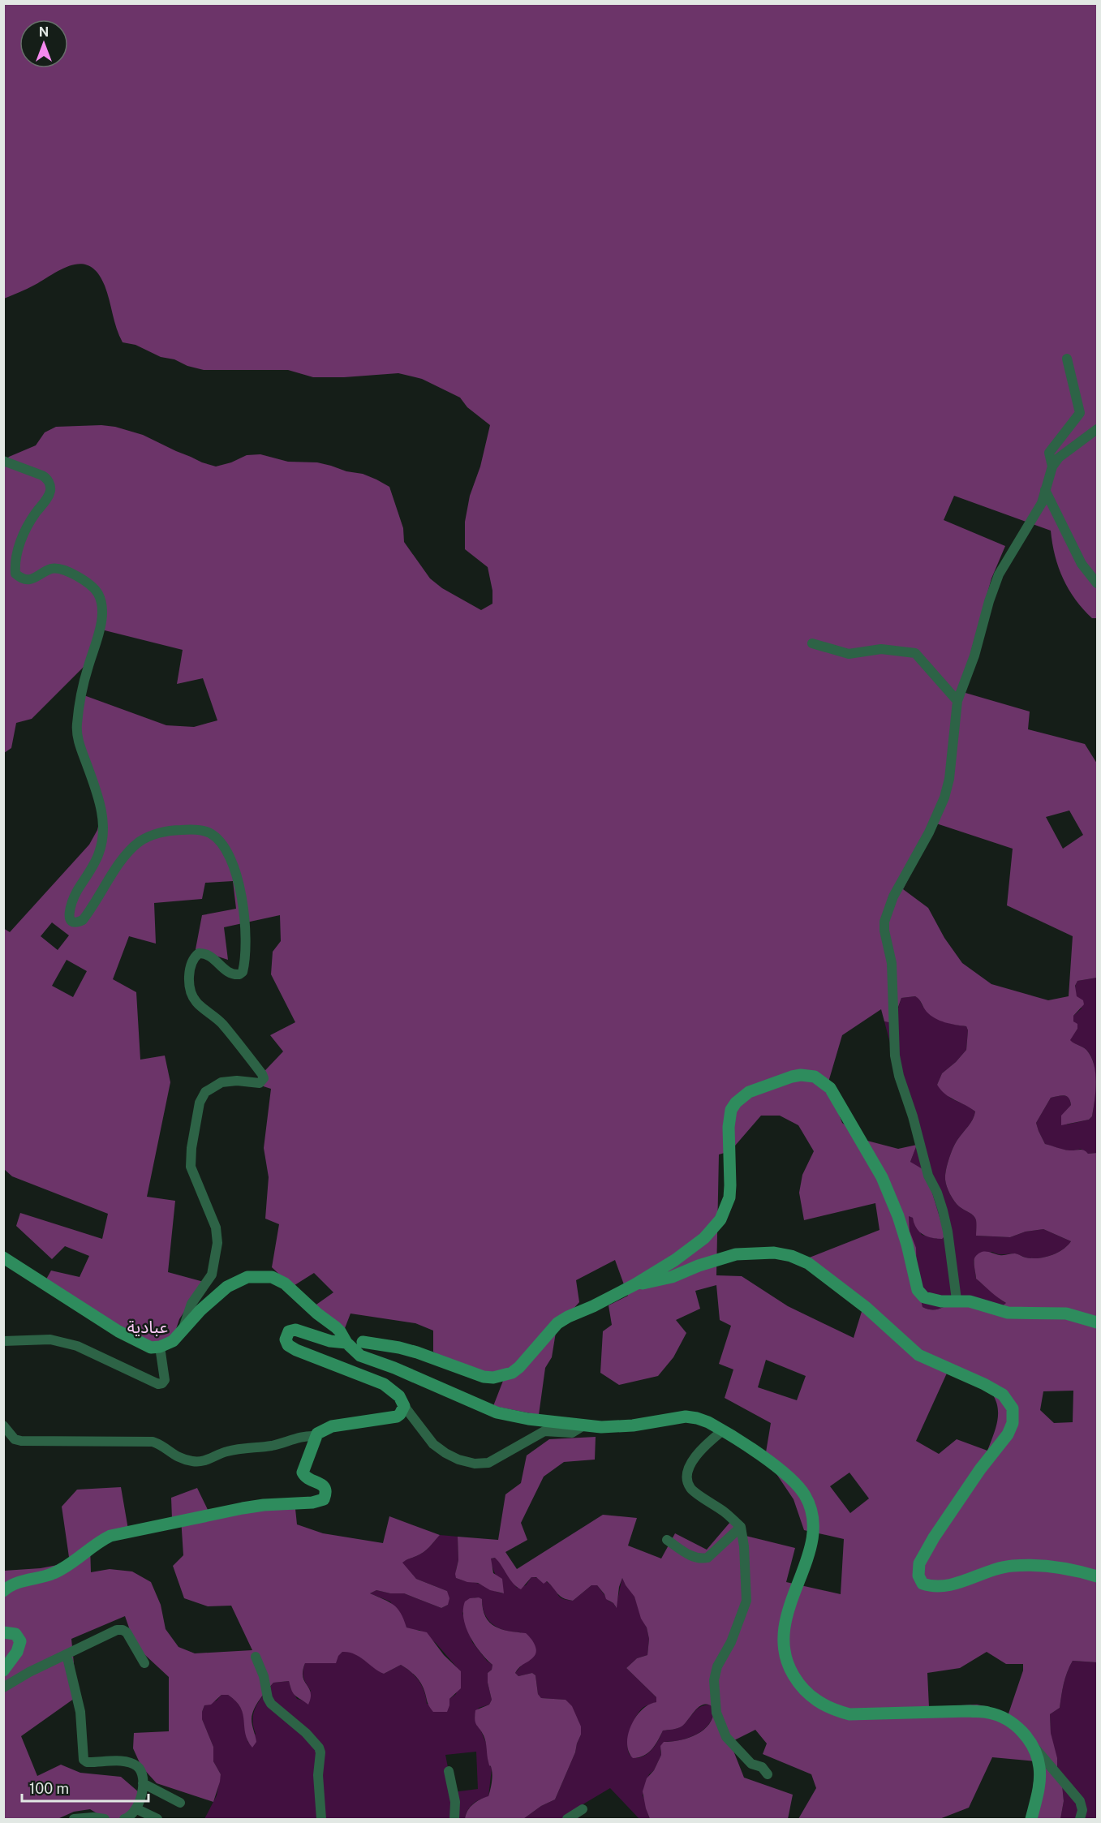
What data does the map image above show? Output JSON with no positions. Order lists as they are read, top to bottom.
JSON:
{
  "districts": ["عبادية"],
  "scale_bar": "100 m",
  "north": "top"
}
